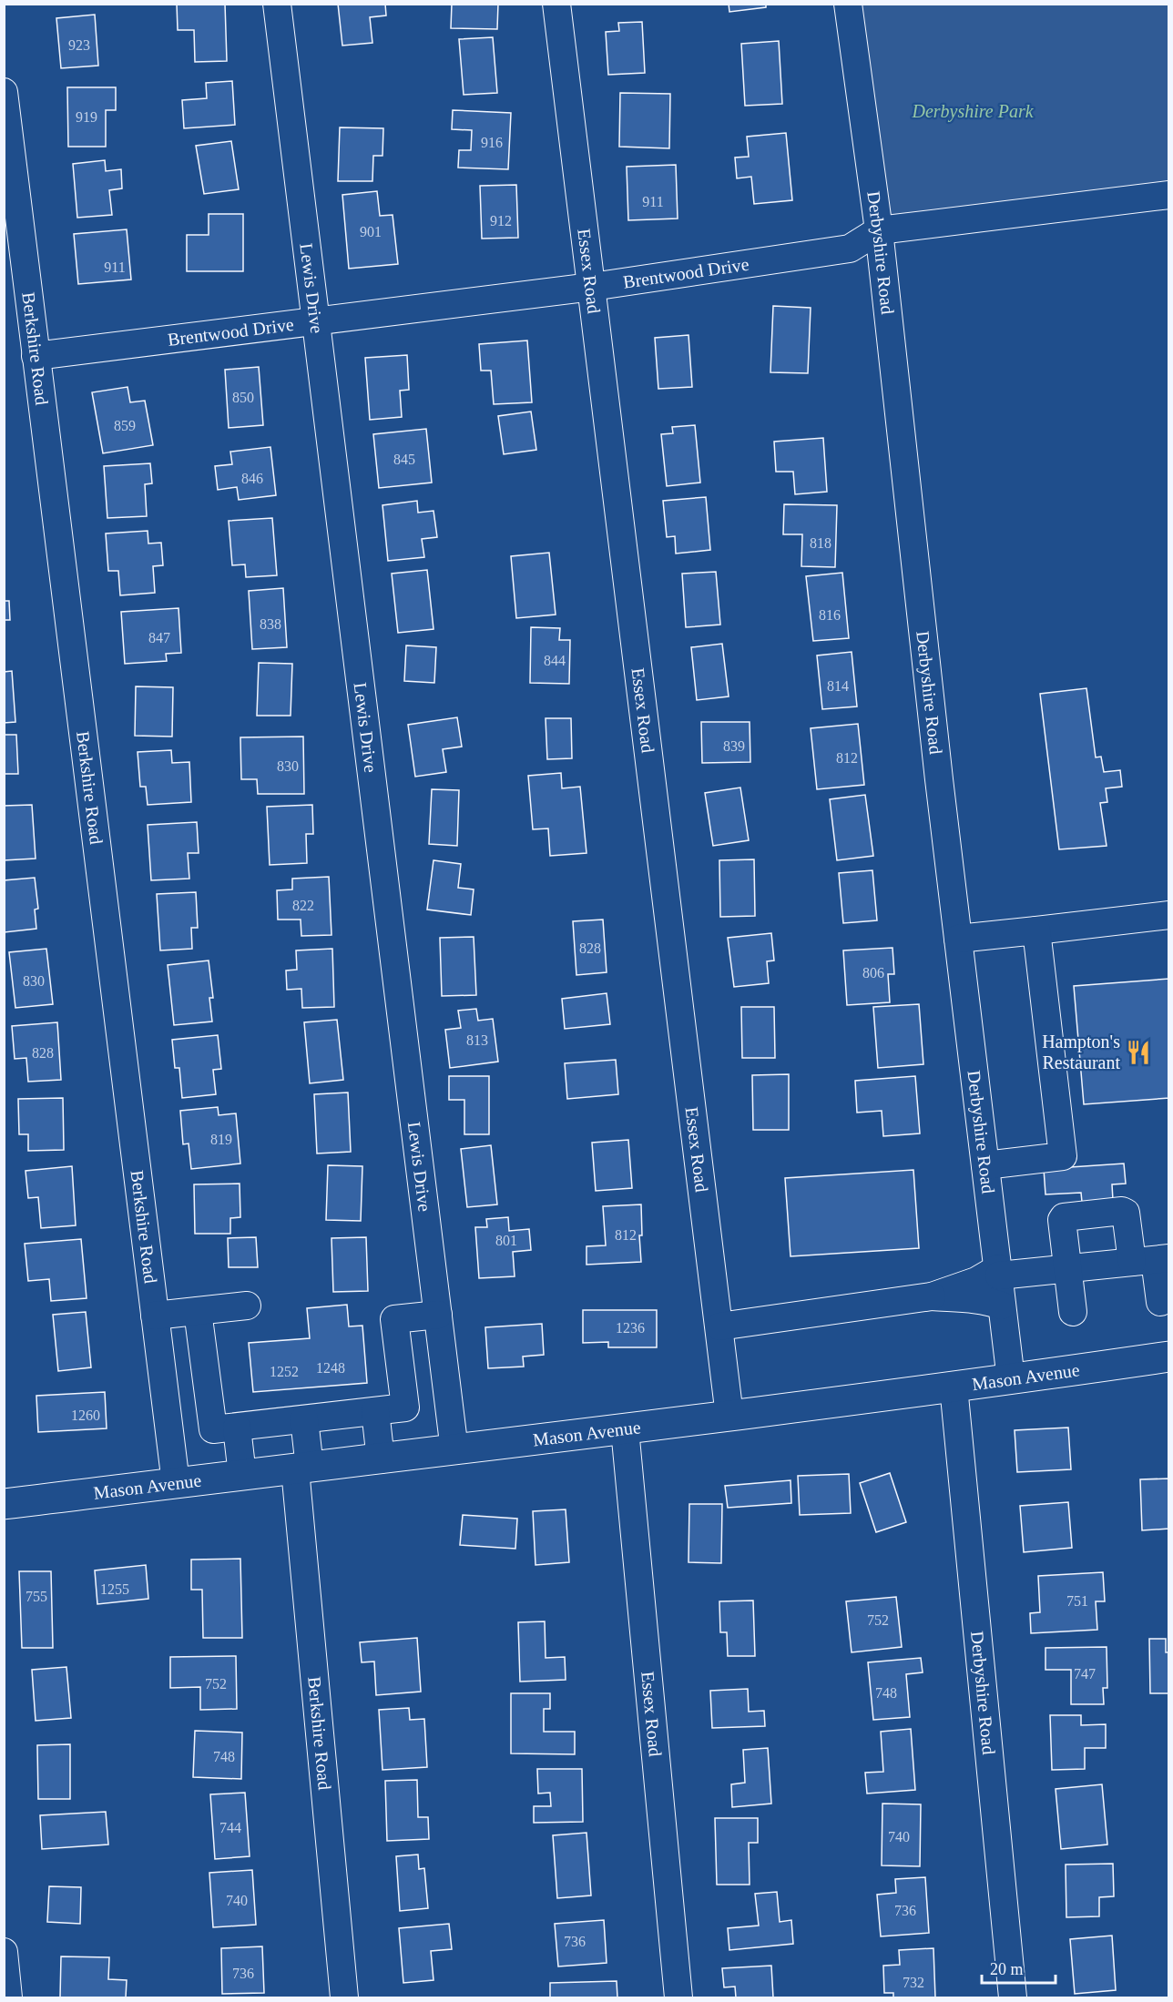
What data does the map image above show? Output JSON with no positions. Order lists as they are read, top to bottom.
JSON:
{
  "streets": {
    "main road": ["Mason Avenue"],
    "street": [
      "Derbyshire Road",
      "Essex Road",
      "Brentwood Drive",
      "Lewis Drive",
      "Berkshire Road"
    ]
  },
  "crossings": [
    ["Derbyshire Road", "Brentwood Drive"],
    ["Derbyshire Road", "Mason Avenue"],
    ["Essex Road", "Brentwood Drive"],
    ["Essex Road", "Mason Avenue"],
    ["Brentwood Drive", "Lewis Drive"],
    ["Brentwood Drive", "Berkshire Road"],
    ["Lewis Drive", "Mason Avenue"],
    ["Berkshire Road", "Mason Avenue"]
  ],
  "parks": ["Derbyshire Park"],
  "places": {
    "restaurant": ["Hampton's Restaurant"]
  },
  "house_numbers": [
    "923",
    "919",
    "916",
    "911",
    "912",
    "901",
    "911",
    "850",
    "859",
    "845",
    "846",
    "818",
    "816",
    "838",
    "847",
    "844",
    "814",
    "839",
    "812",
    "830",
    "822",
    "828",
    "806",
    "830",
    "813",
    "828",
    "819",
    "812",
    "801",
    "1236",
    "1248",
    "1252",
    "1260",
    "1255",
    "755",
    "751",
    "752",
    "747",
    "752",
    "748",
    "748",
    "744",
    "740",
    "740",
    "736",
    "736",
    "736",
    "732"
  ],
  "scale_bar": "20 m"
}
